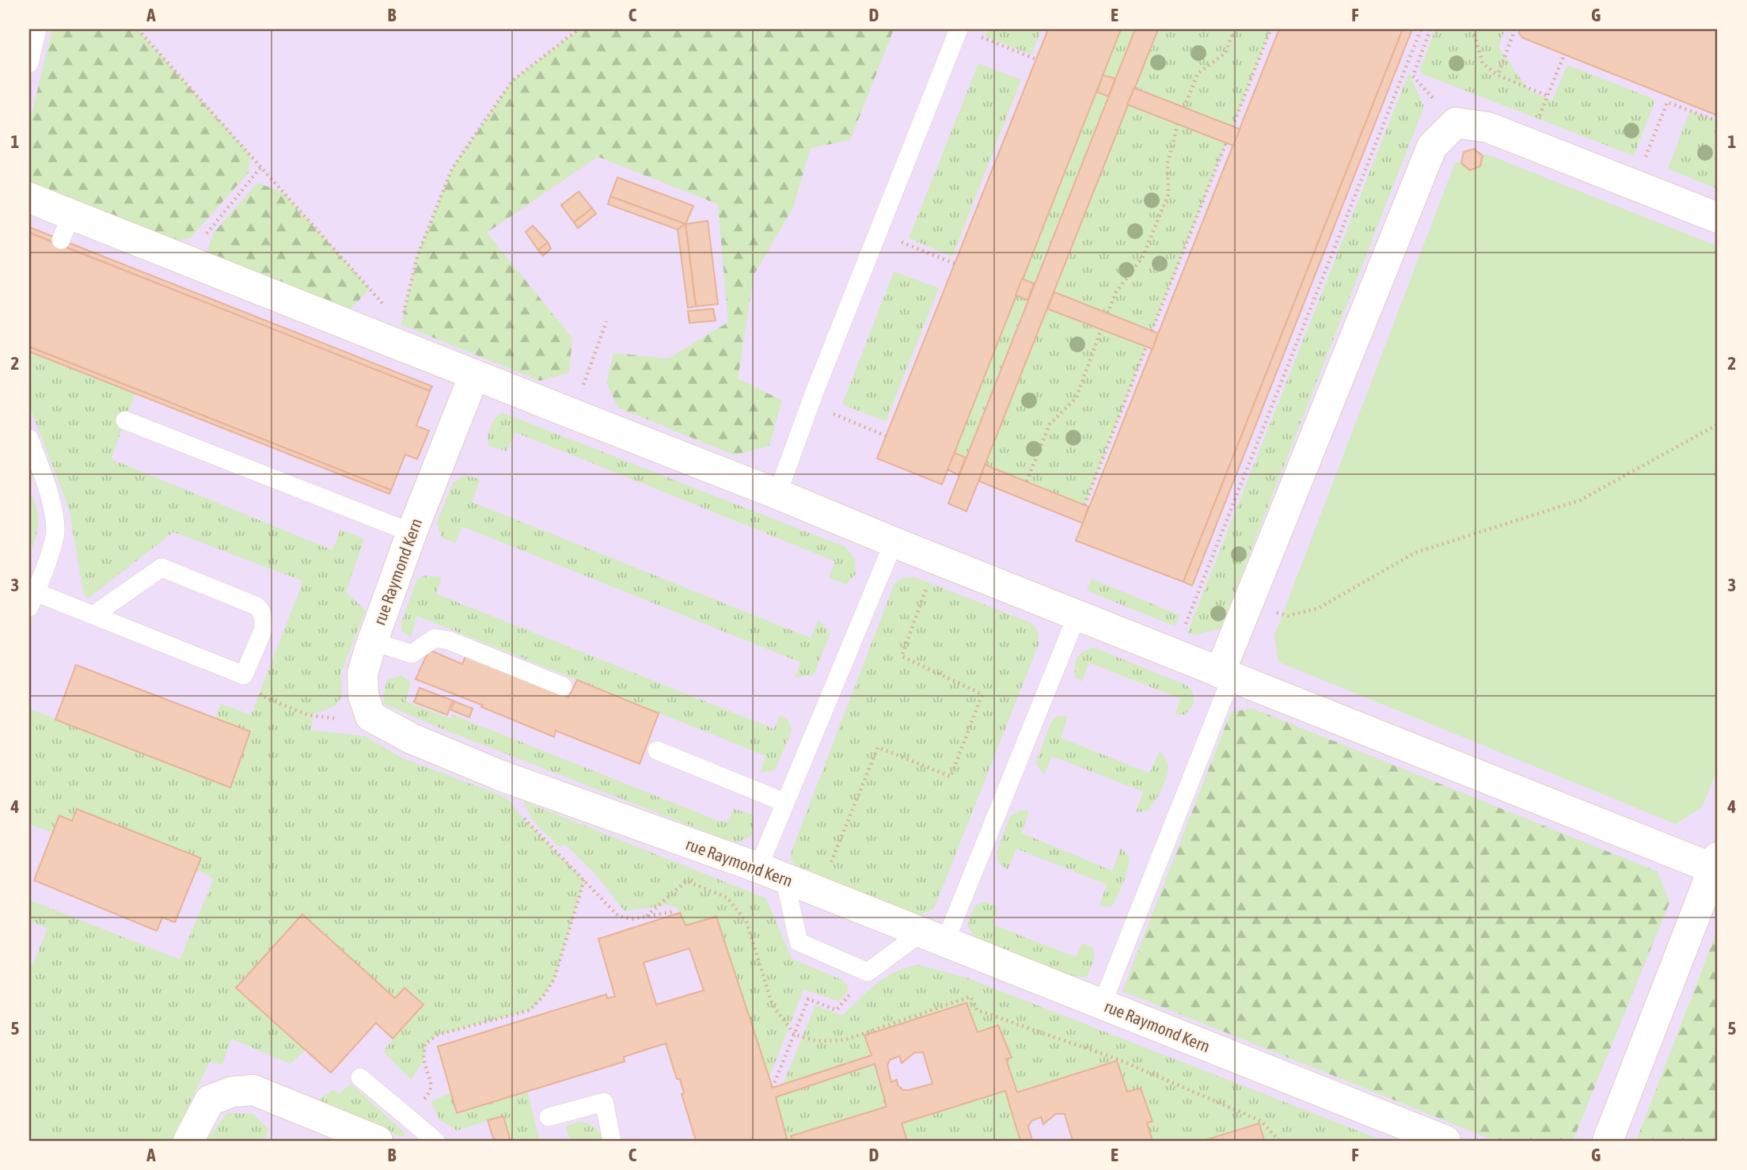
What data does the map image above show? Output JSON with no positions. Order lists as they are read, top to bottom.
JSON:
{
  "streets": {
    "street": ["rue Raymond Kern"]
  },
  "grid": {
    "columns": [
      "A",
      "B",
      "C",
      "D",
      "E",
      "F",
      "G"
    ],
    "rows": [
      "1",
      "2",
      "3",
      "4",
      "5"
    ]
  }
}
